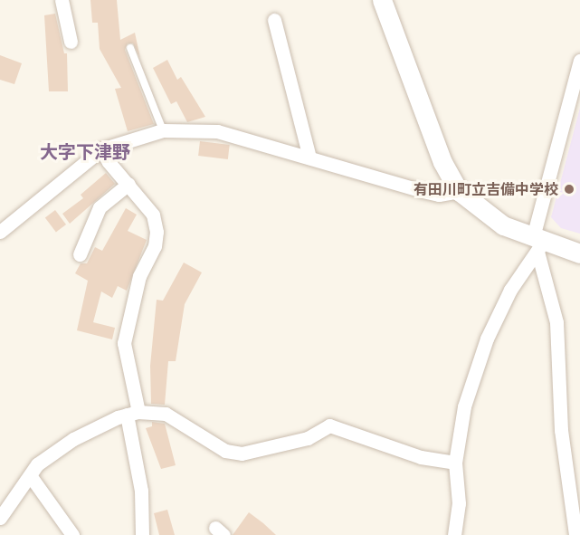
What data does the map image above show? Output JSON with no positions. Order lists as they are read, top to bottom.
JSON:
{
  "districts": ["大字下津野"],
  "places": ["有田川町立吉備中学校"]
}
